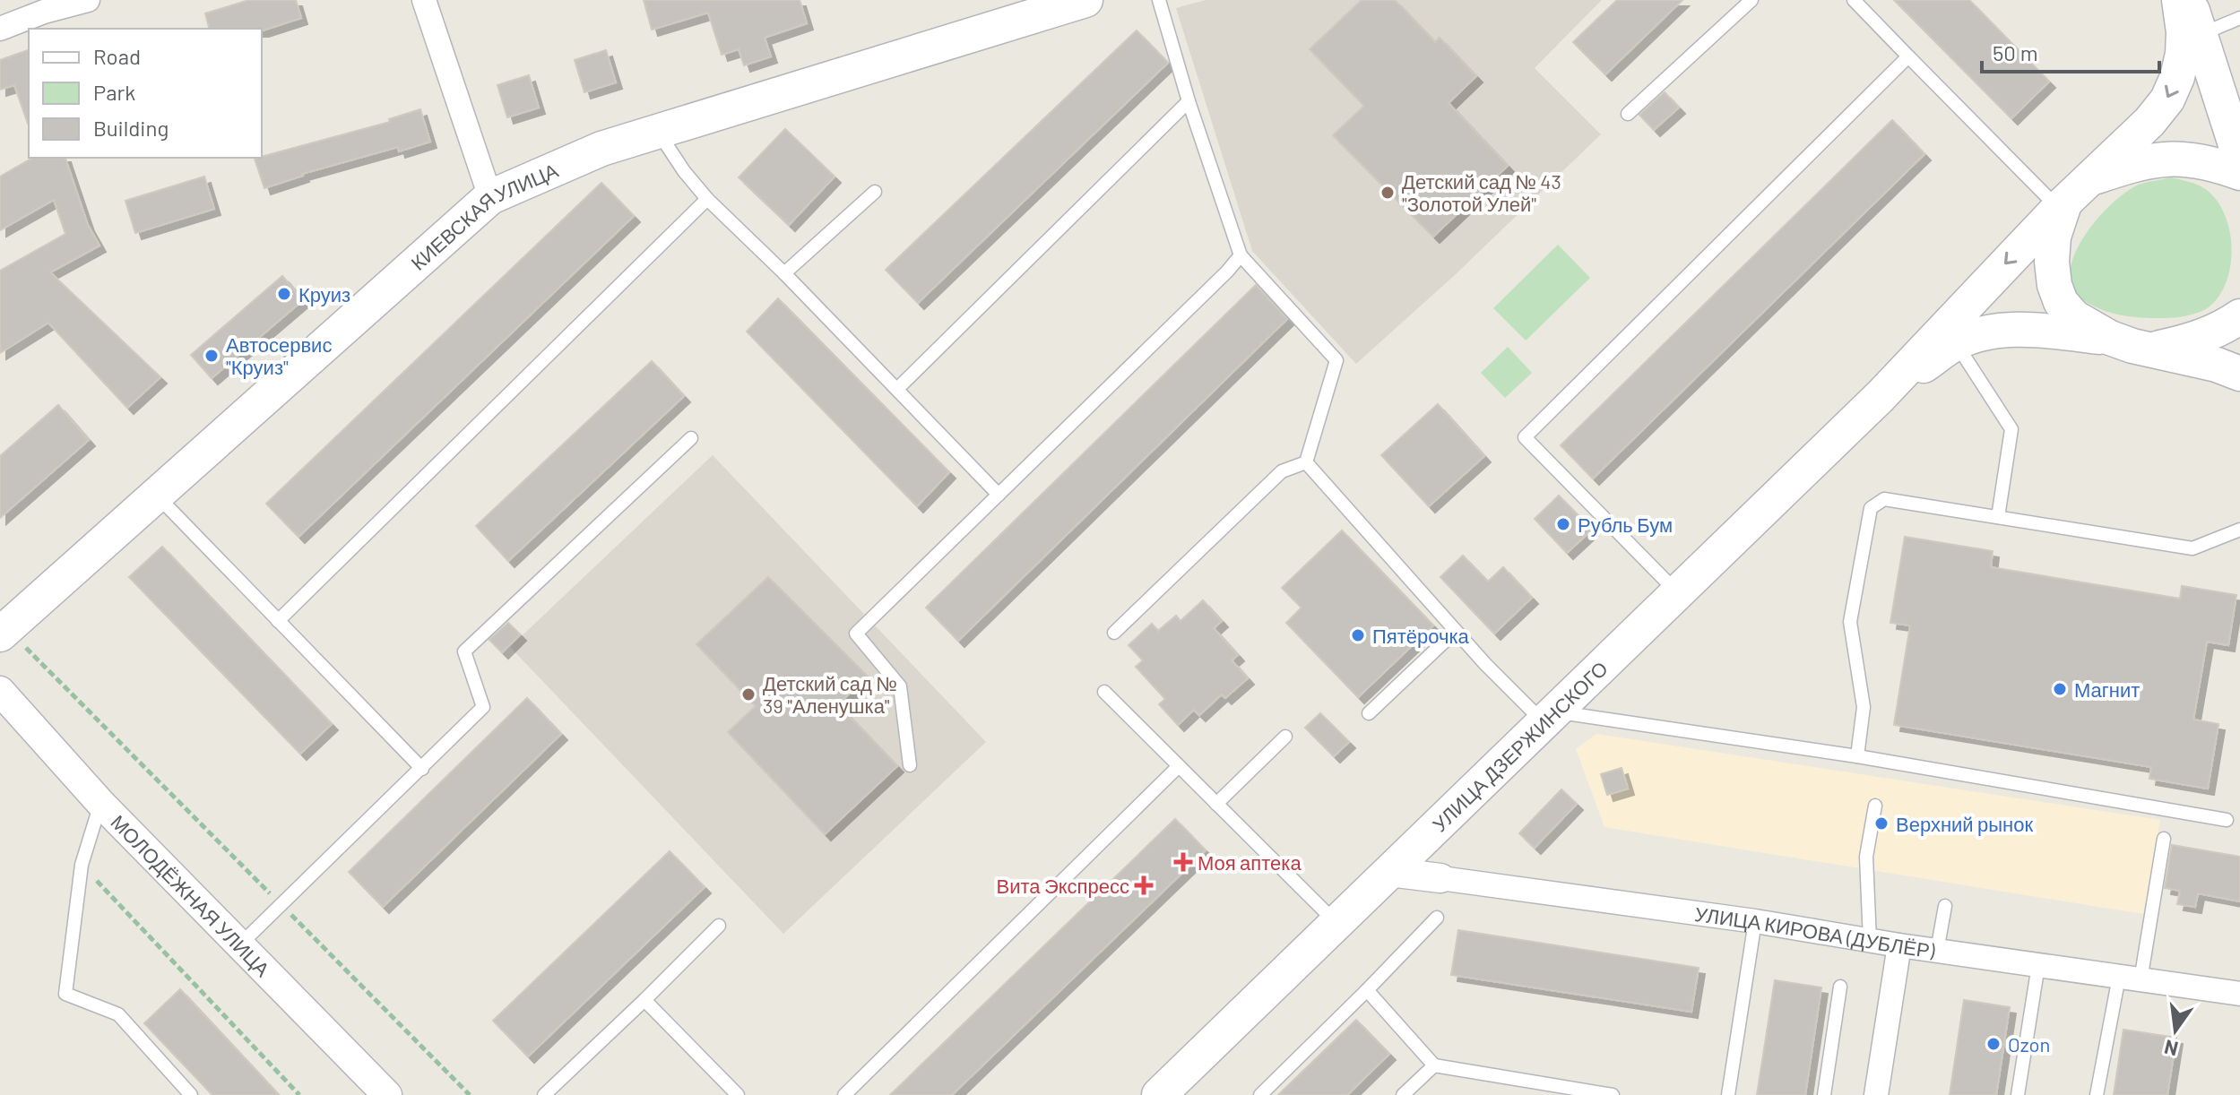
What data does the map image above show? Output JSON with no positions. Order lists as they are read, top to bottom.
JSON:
{
  "streets": {
    "main road": ["КИЕВСКАЯ УЛИЦА", "УЛИЦА ДЗЕРЖИНСКОГО"],
    "street": ["МОЛОДЁЖНАЯ УЛИЦА", "УЛИЦА КИРОВА (ДУБЛЁР)"]
  },
  "crossings": [
    ["УЛИЦА ДЗЕРЖИНСКОГО", "УЛИЦА КИРОВА (ДУБЛЁР)"]
  ],
  "places": {
    "other": [
      "Детский сад № 43 \"Золотой Улей\"",
      "Круиз",
      "Автосервис \"Круиз\"",
      "Рубль Бум",
      "Пятёрочка",
      "Магнит",
      "Детский сад № 39 \"Аленушка\"",
      "Верхний рынок",
      "Ozon"
    ],
    "health": ["Моя аптека", "Вита Экспресс"]
  },
  "legend": ["Road", "Park", "Building"],
  "scale_bar": "50 m",
  "north": "bottom"
}
